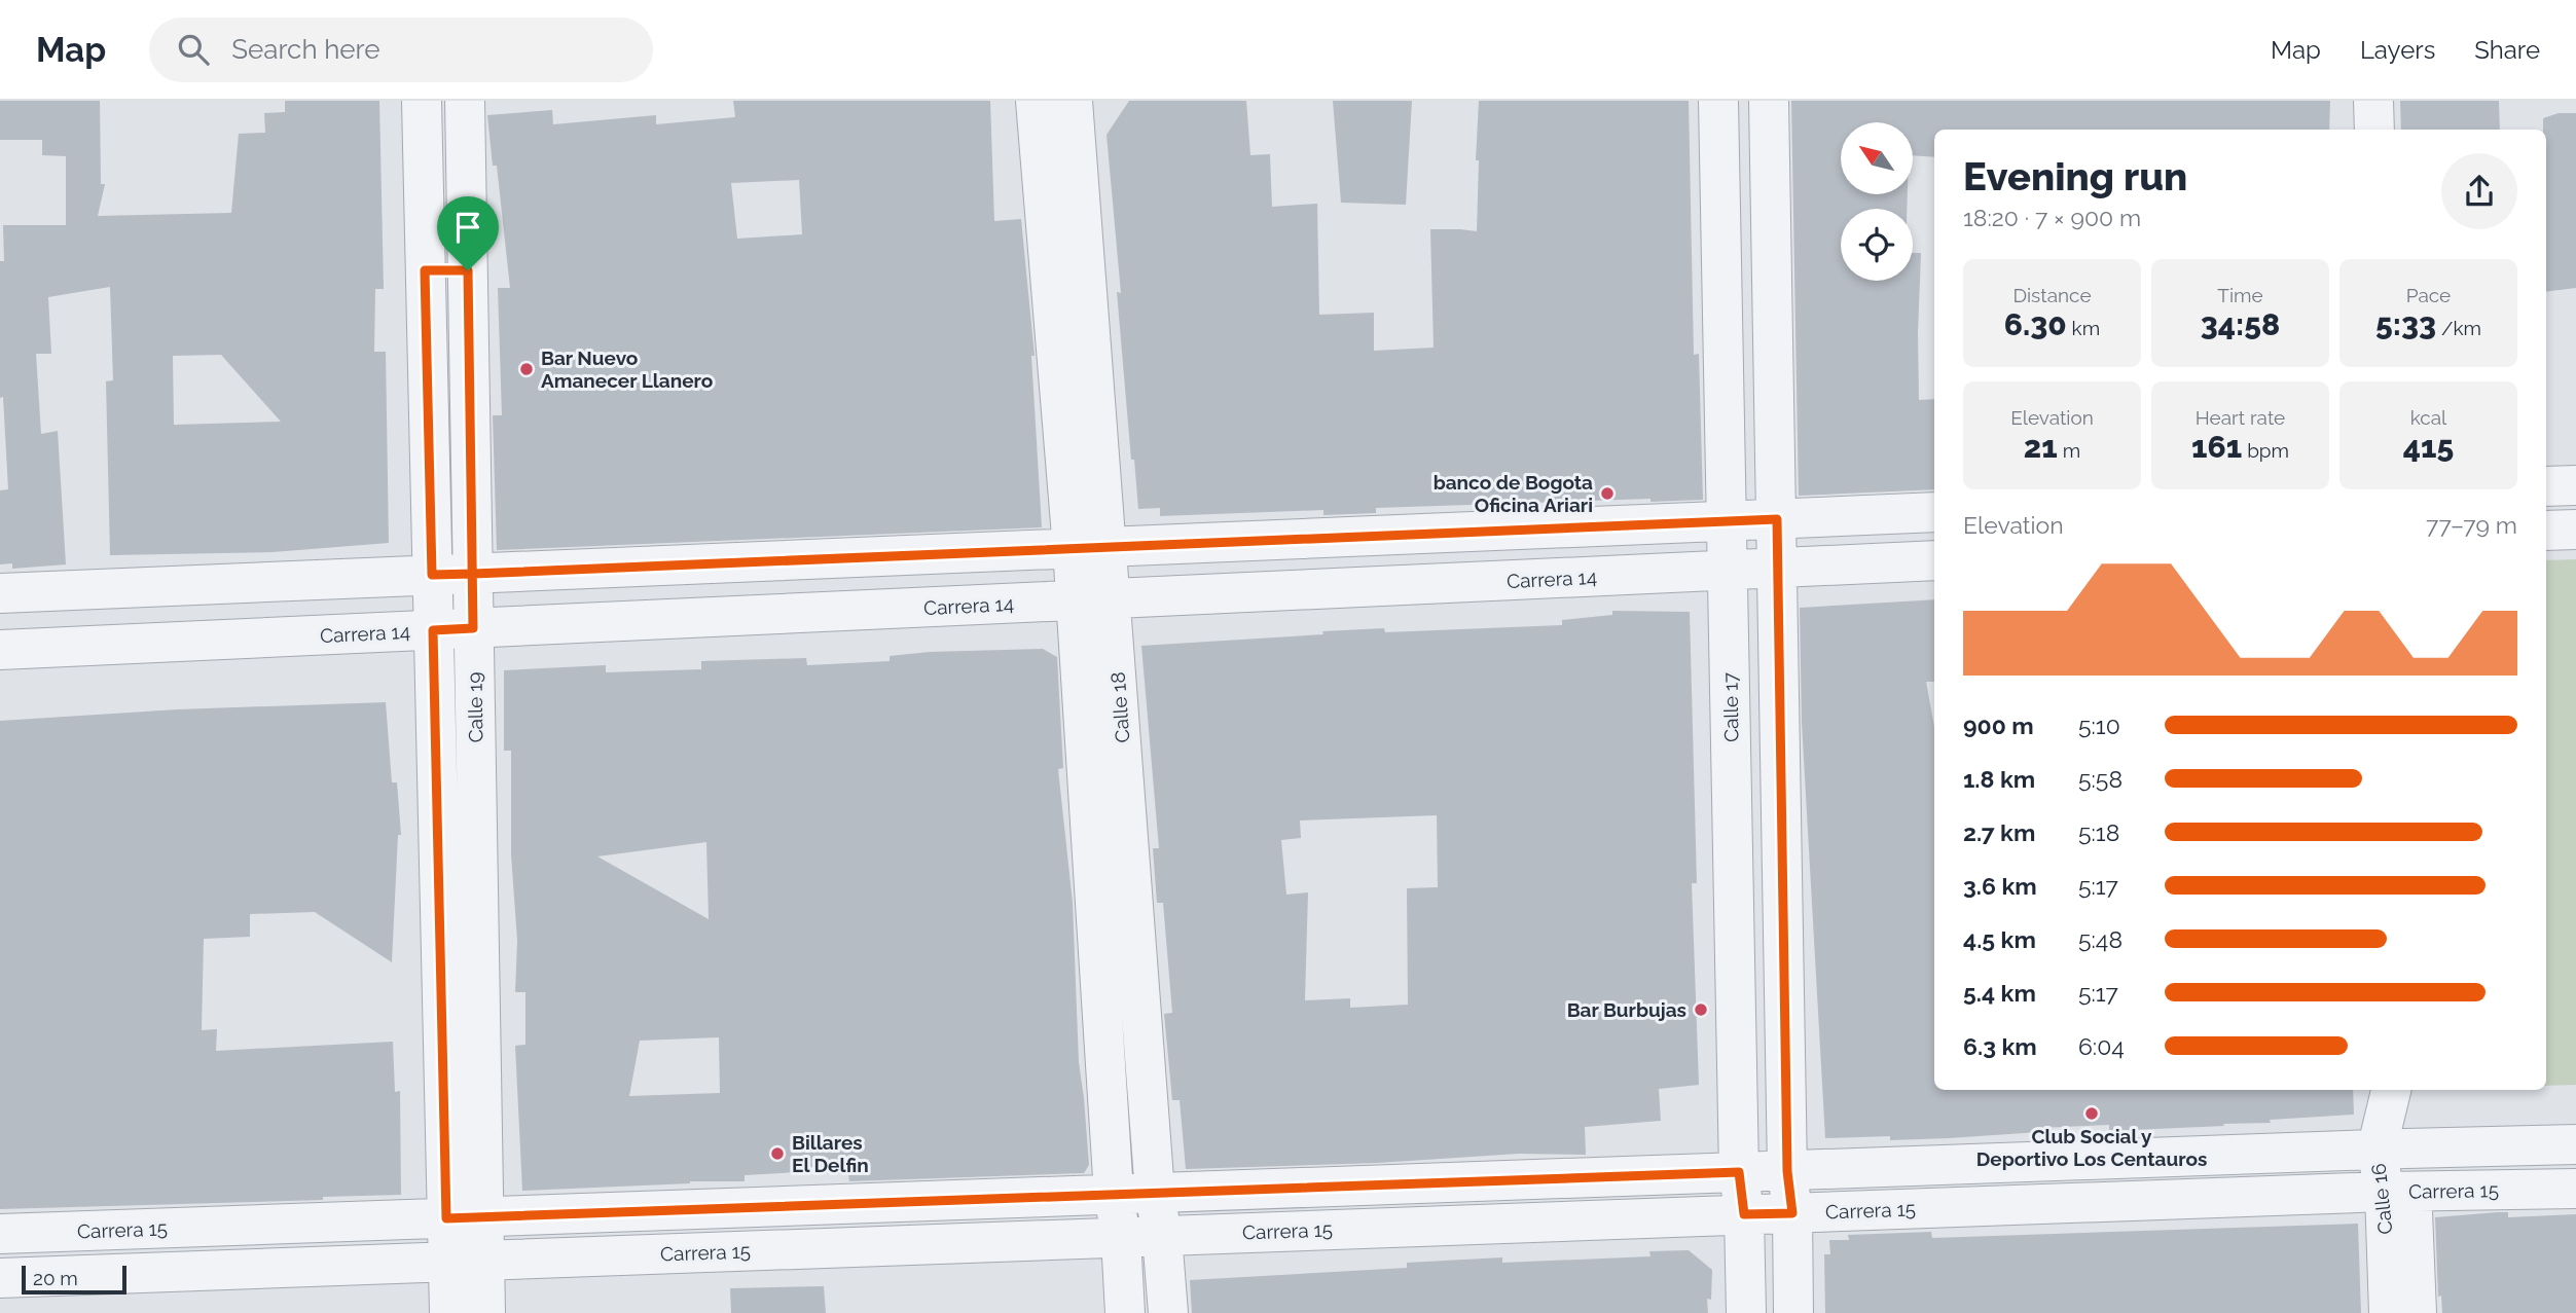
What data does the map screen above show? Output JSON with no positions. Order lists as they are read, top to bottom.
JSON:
{
  "streets": {
    "street": [
      "Carrera 14",
      "Calle 19",
      "Calle 18",
      "Calle 17",
      "Carrera 15",
      "Calle 16"
    ]
  },
  "crossings": [
    ["Carrera 14", "Calle 19"],
    ["Carrera 14", "Calle 18"],
    ["Carrera 14", "Calle 17"],
    ["Calle 19", "Carrera 15"],
    ["Calle 18", "Carrera 15"],
    ["Calle 17", "Carrera 15"],
    ["Carrera 15", "Calle 16"]
  ],
  "places": [
    "Bar Nuevo Amanecer Llanero",
    "banco de Bogota Oficina Ariari",
    "Bar Burbujas",
    "Club Social y Deportivo Los Centauros",
    "Billares El Delfin"
  ],
  "scale_bar": "20 m",
  "north": "top left",
  "page": {
    "header": "Map",
    "search": "Search here",
    "nav": ["Map", "Layers", "Share"],
    "heading": ["Evening run", "18:20 · 7 × 900 m"],
    "stats": [
      ["Distance", "6.30 km"],
      ["Time", "34:58"],
      ["Pace", "5:33 /km"],
      ["Elevation", "21 m"],
      ["Heart rate", "161 bpm"],
      ["kcal", "415"]
    ],
    "chart": ["Elevation", "77–79 m"],
    "list": [
      {
        "name": "900 m",
        "note": "5:10"
      },
      {
        "name": "1.8 km",
        "note": "5:58"
      },
      {
        "name": "2.7 km",
        "note": "5:18"
      },
      {
        "name": "3.6 km",
        "note": "5:17"
      },
      {
        "name": "4.5 km",
        "note": "5:48"
      },
      {
        "name": "5.4 km",
        "note": "5:17"
      },
      {
        "name": "6.3 km",
        "note": "6:04"
      }
    ],
    "scale": "20 m"
  }
}
